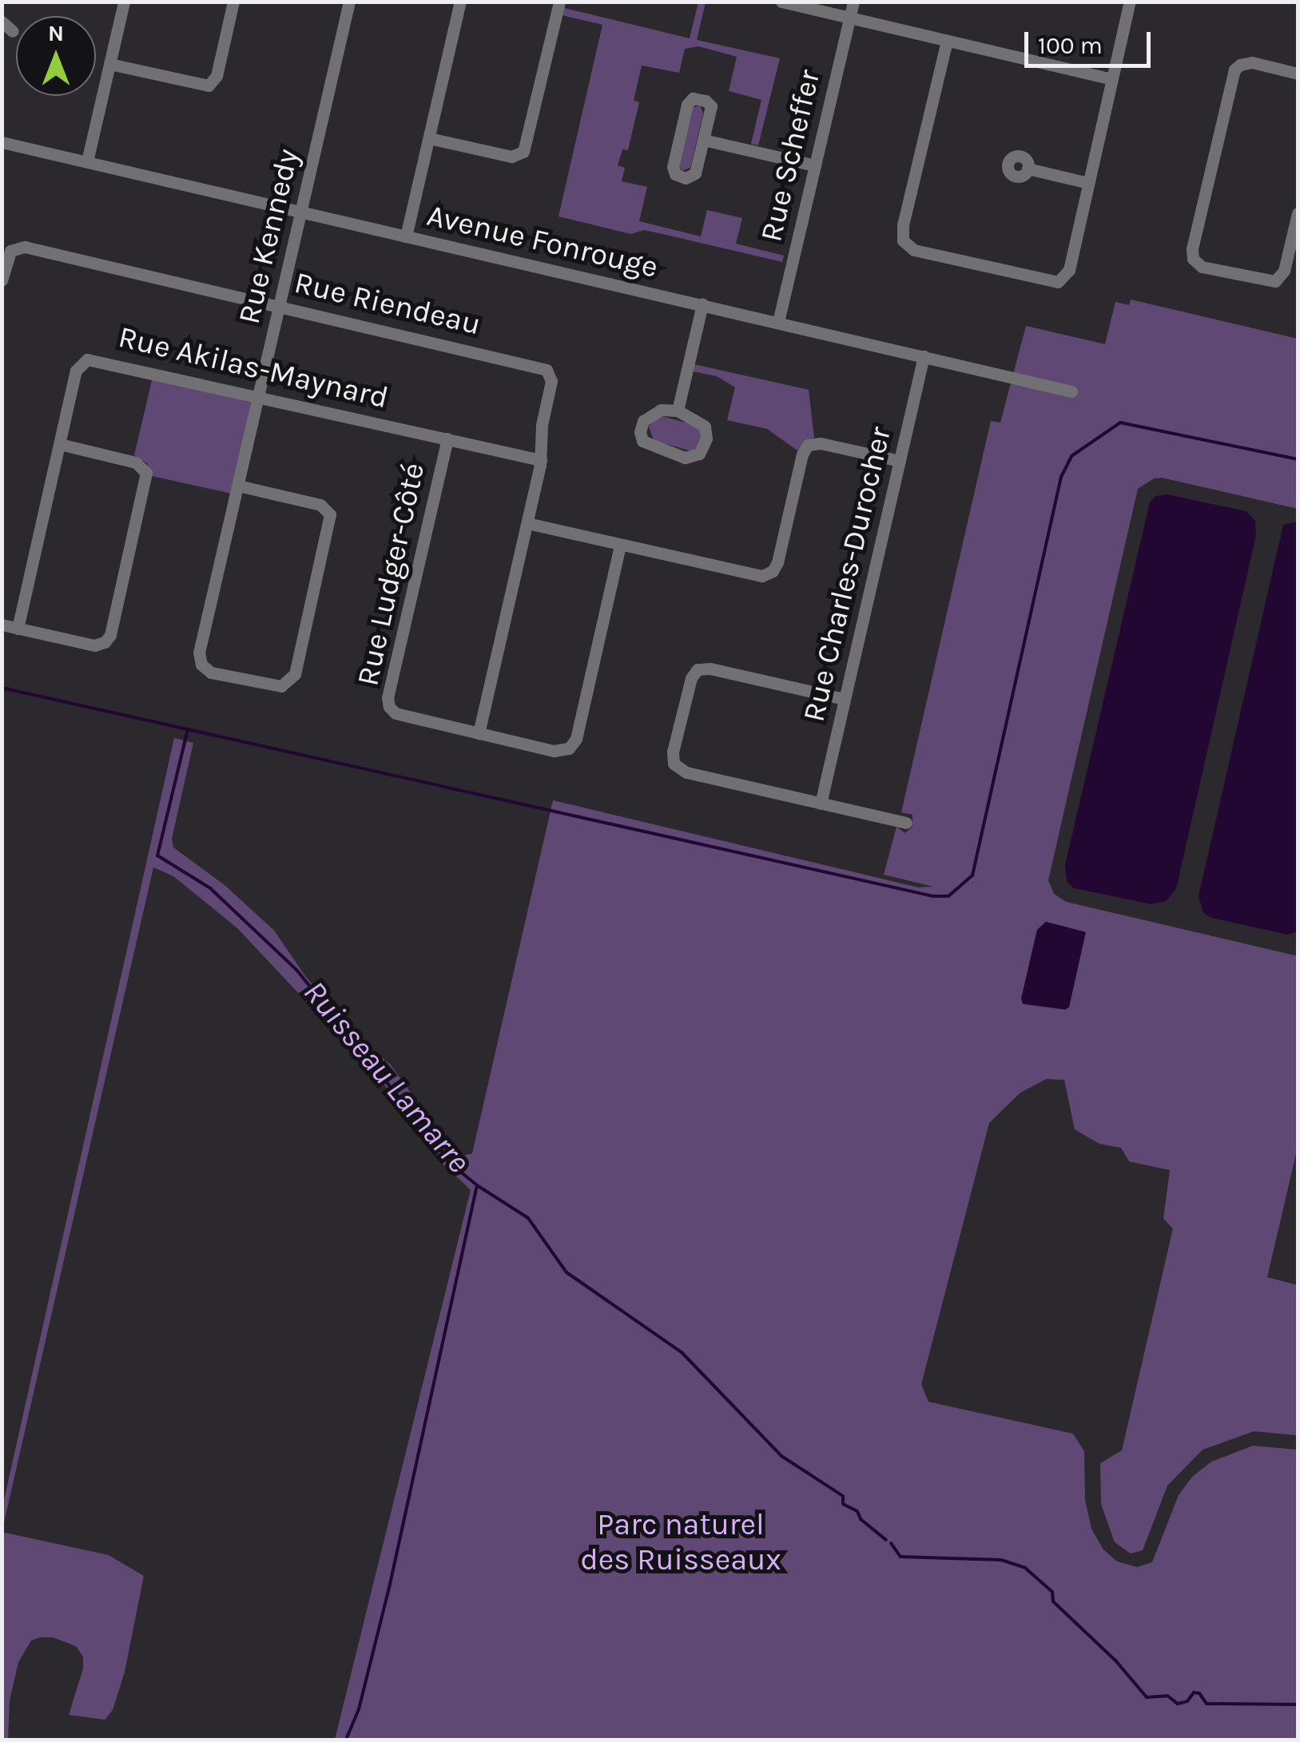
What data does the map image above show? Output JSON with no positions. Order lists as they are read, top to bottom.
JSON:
{
  "streets": {
    "street": [
      "Rue Scheffer",
      "Rue Kennedy",
      "Avenue Fonrouge",
      "Rue Riendeau",
      "Rue Akilas-Maynard",
      "Rue Ludger-Côté",
      "Rue Charles-Durocher"
    ]
  },
  "crossings": [
    ["Rue Scheffer", "Avenue Fonrouge"],
    ["Rue Kennedy", "Avenue Fonrouge"],
    ["Rue Kennedy", "Rue Riendeau"],
    ["Rue Kennedy", "Rue Akilas-Maynard"],
    ["Avenue Fonrouge", "Rue Charles-Durocher"],
    ["Rue Riendeau", "Rue Akilas-Maynard"],
    ["Rue Akilas-Maynard", "Rue Ludger-Côté"]
  ],
  "water": ["Ruisseau Lamarre"],
  "parks": ["Parc naturel des Ruisseaux"],
  "scale_bar": "100 m",
  "north": "top"
}
